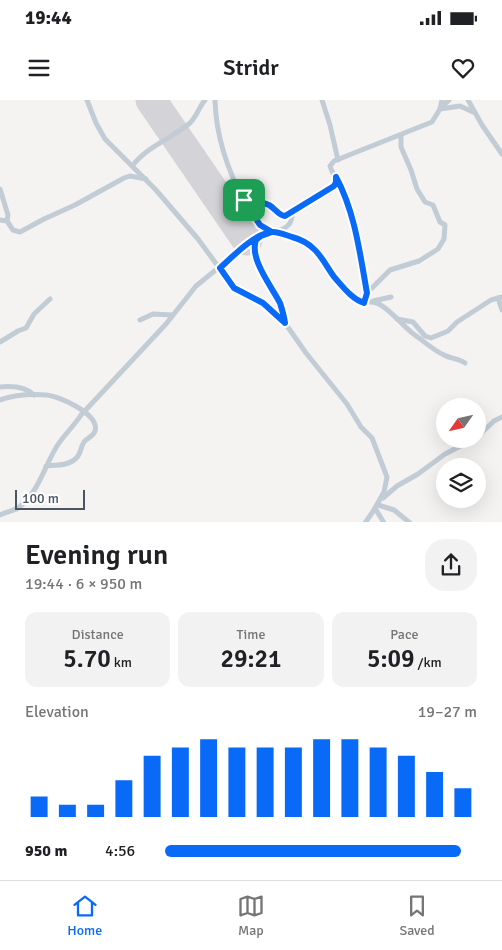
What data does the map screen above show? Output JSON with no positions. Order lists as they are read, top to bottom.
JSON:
{
  "scale_bar": "100 m",
  "north": "bottom left",
  "page": {
    "status": "19:44",
    "header": "Stridr",
    "scale": "100 m",
    "heading": ["Evening run", "19:44 · 6 × 950 m"],
    "stats": [
      ["Distance", "5.70 km"],
      ["Time", "29:21"],
      ["Pace", "5:09 /km"]
    ],
    "chart": ["Elevation", "19–27 m"],
    "list": [
      {
        "name": "950 m",
        "note": "4:56"
      }
    ],
    "tabs": ["Home", "Map", "Saved"]
  }
}
